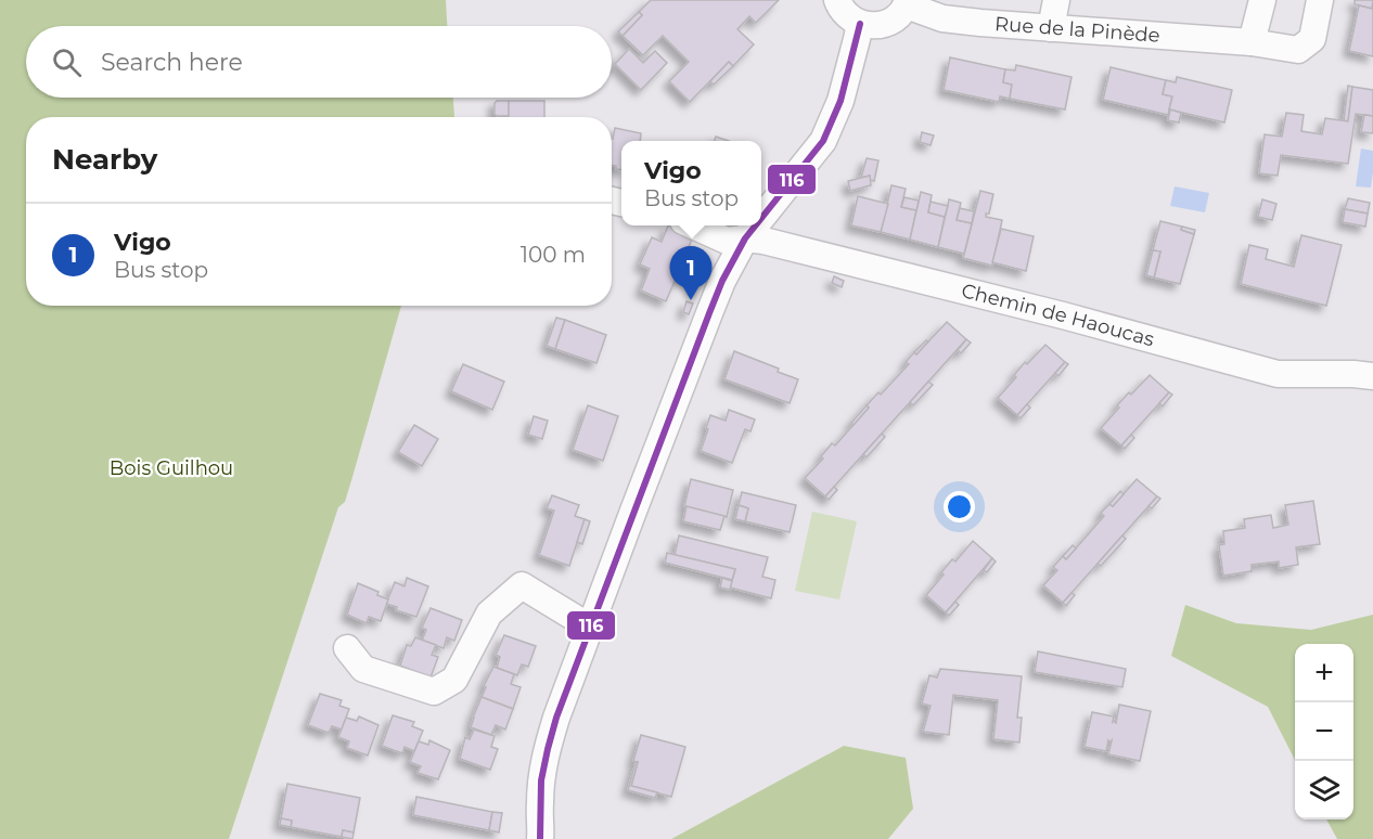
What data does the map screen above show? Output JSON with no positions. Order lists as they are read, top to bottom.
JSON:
{
  "streets": {
    "street": ["Rue de la Pinède", "Chemin de Haoucas"]
  },
  "parks": ["Bois Guilhou"],
  "lines": ["transit line 116"],
  "page": {
    "search": "Search here",
    "heading": "Nearby",
    "popup": ["Vigo", "Bus stop"],
    "list": [
      {
        "mark": "1",
        "name": "Vigo",
        "note": "Bus stop",
        "value": "100 m"
      }
    ],
    "pins": "1",
    "map_buttons": ["+", "−"]
  }
}
